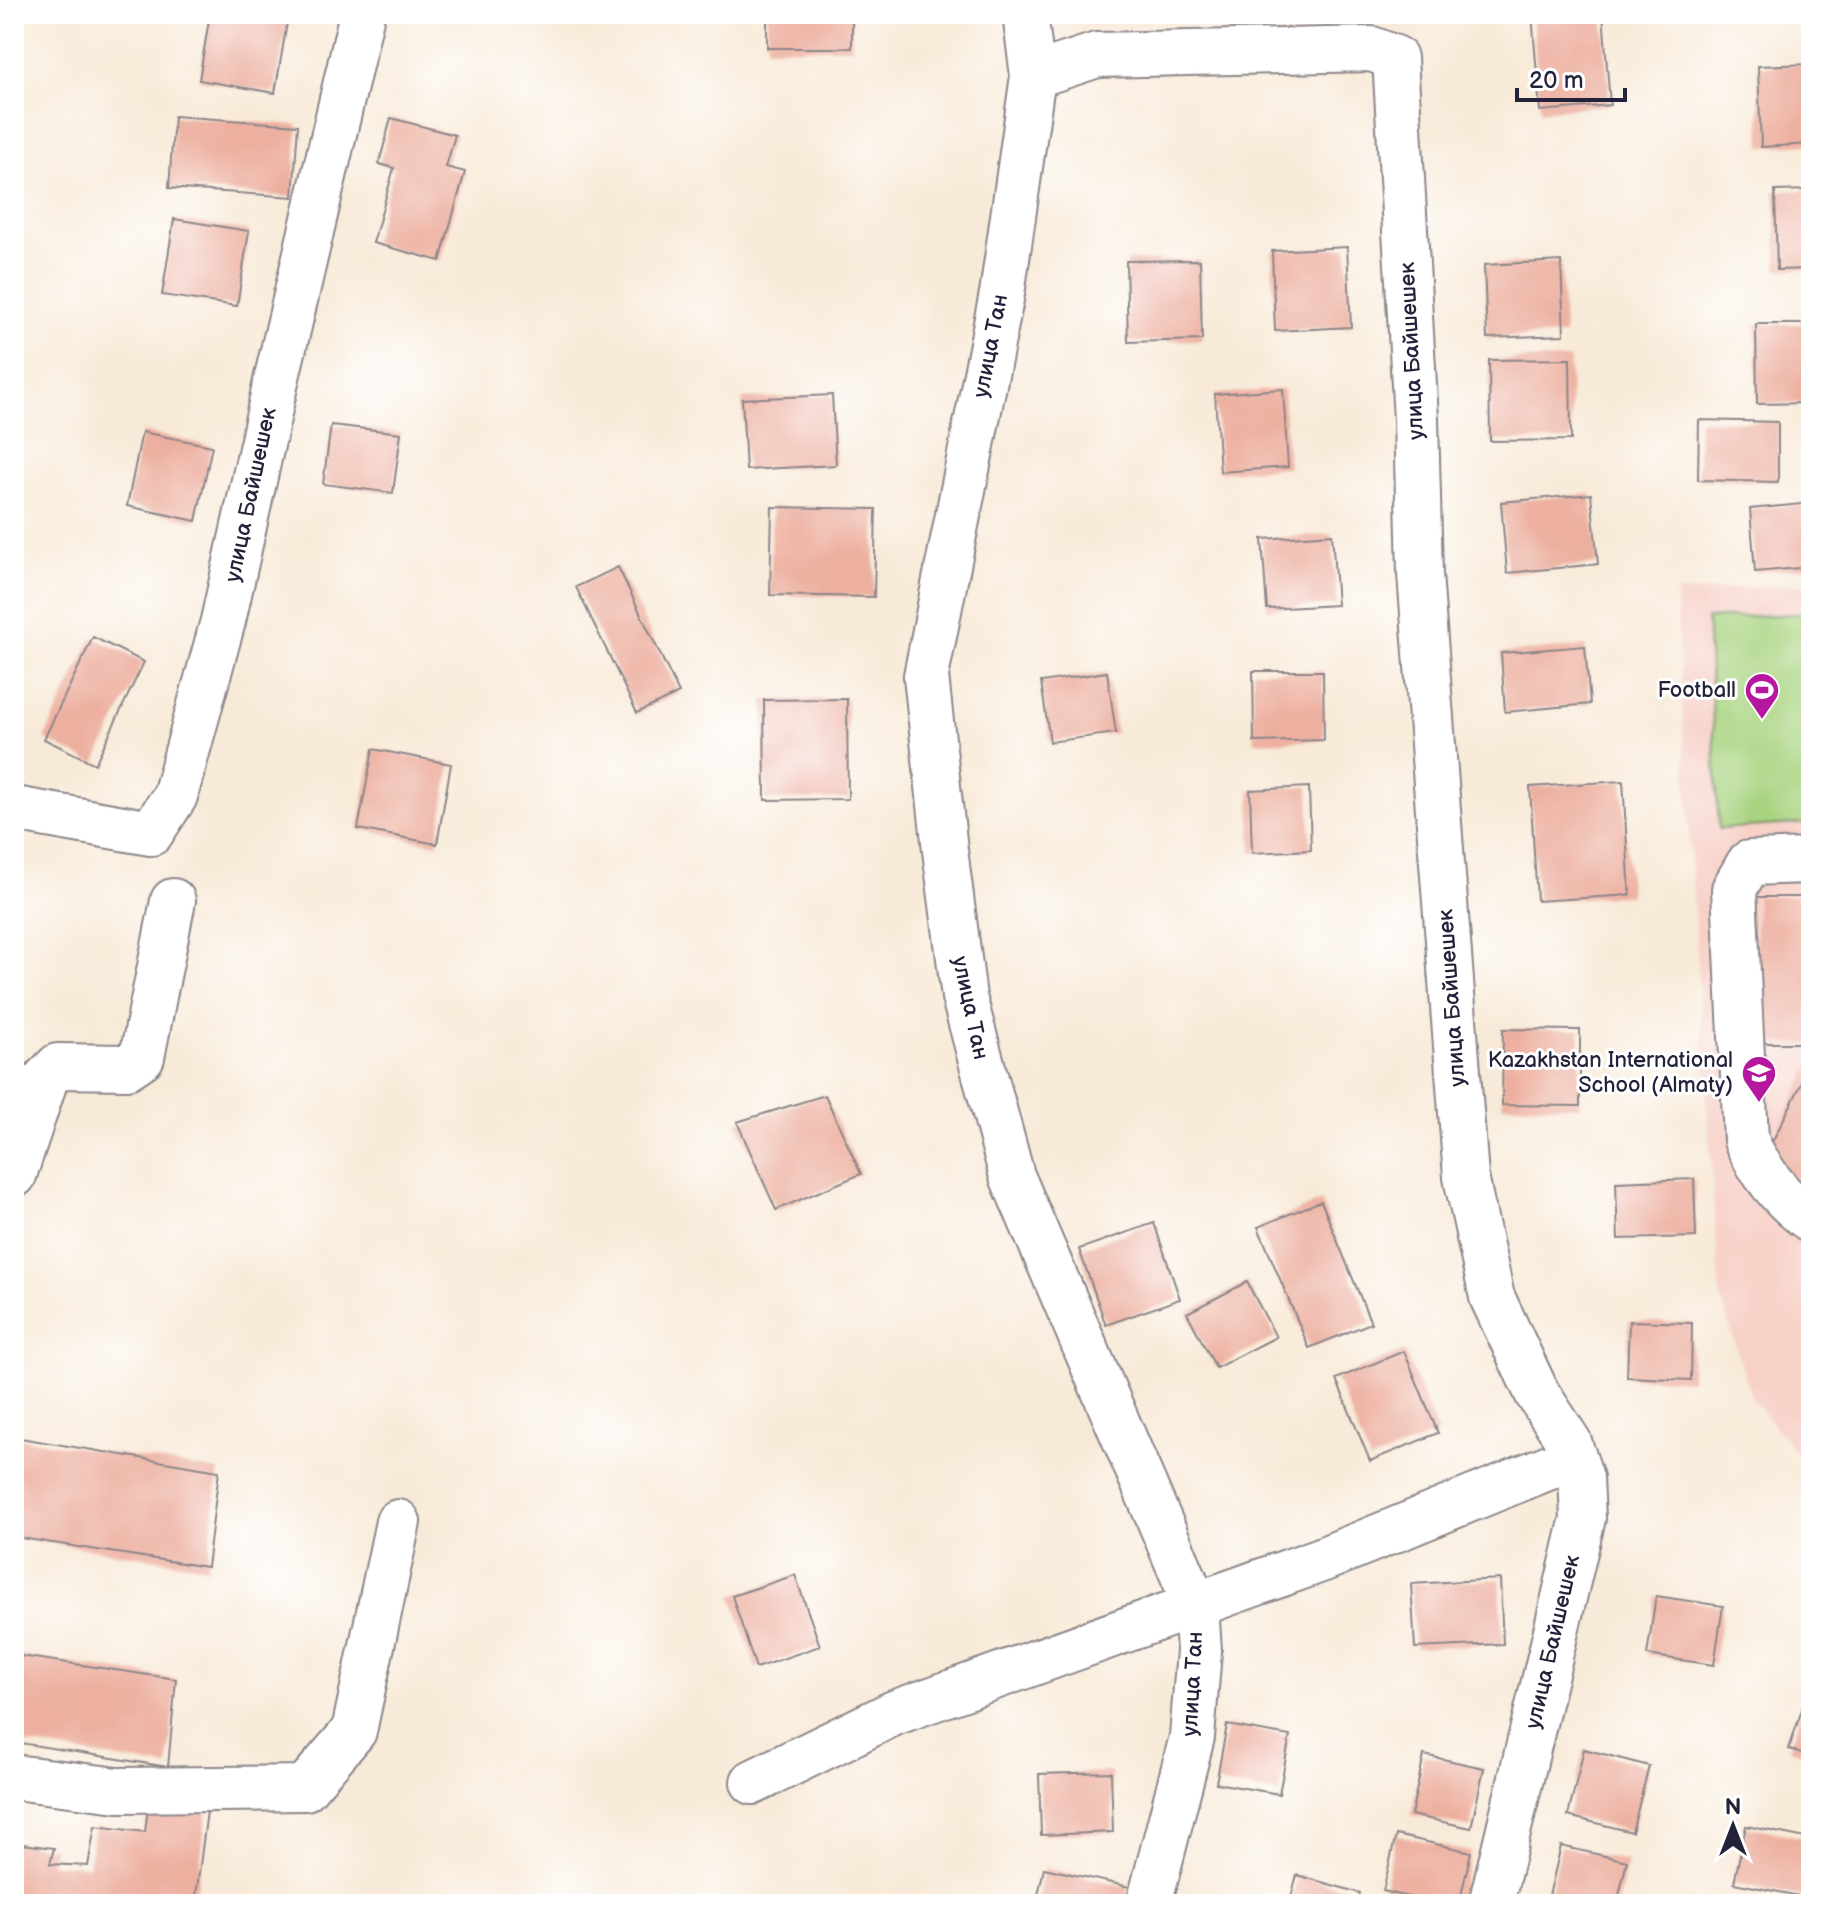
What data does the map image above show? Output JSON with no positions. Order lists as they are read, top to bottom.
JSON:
{
  "streets": {
    "street": ["улица Тан", "улица Байшешек"]
  },
  "crossings": [
    ["улица Тан", "улица Байшешек"]
  ],
  "places": {
    "sports": ["Football"],
    "school or university": ["Kazakhstan International School (Almaty)"]
  },
  "scale_bar": "20 m",
  "north": "top"
}
